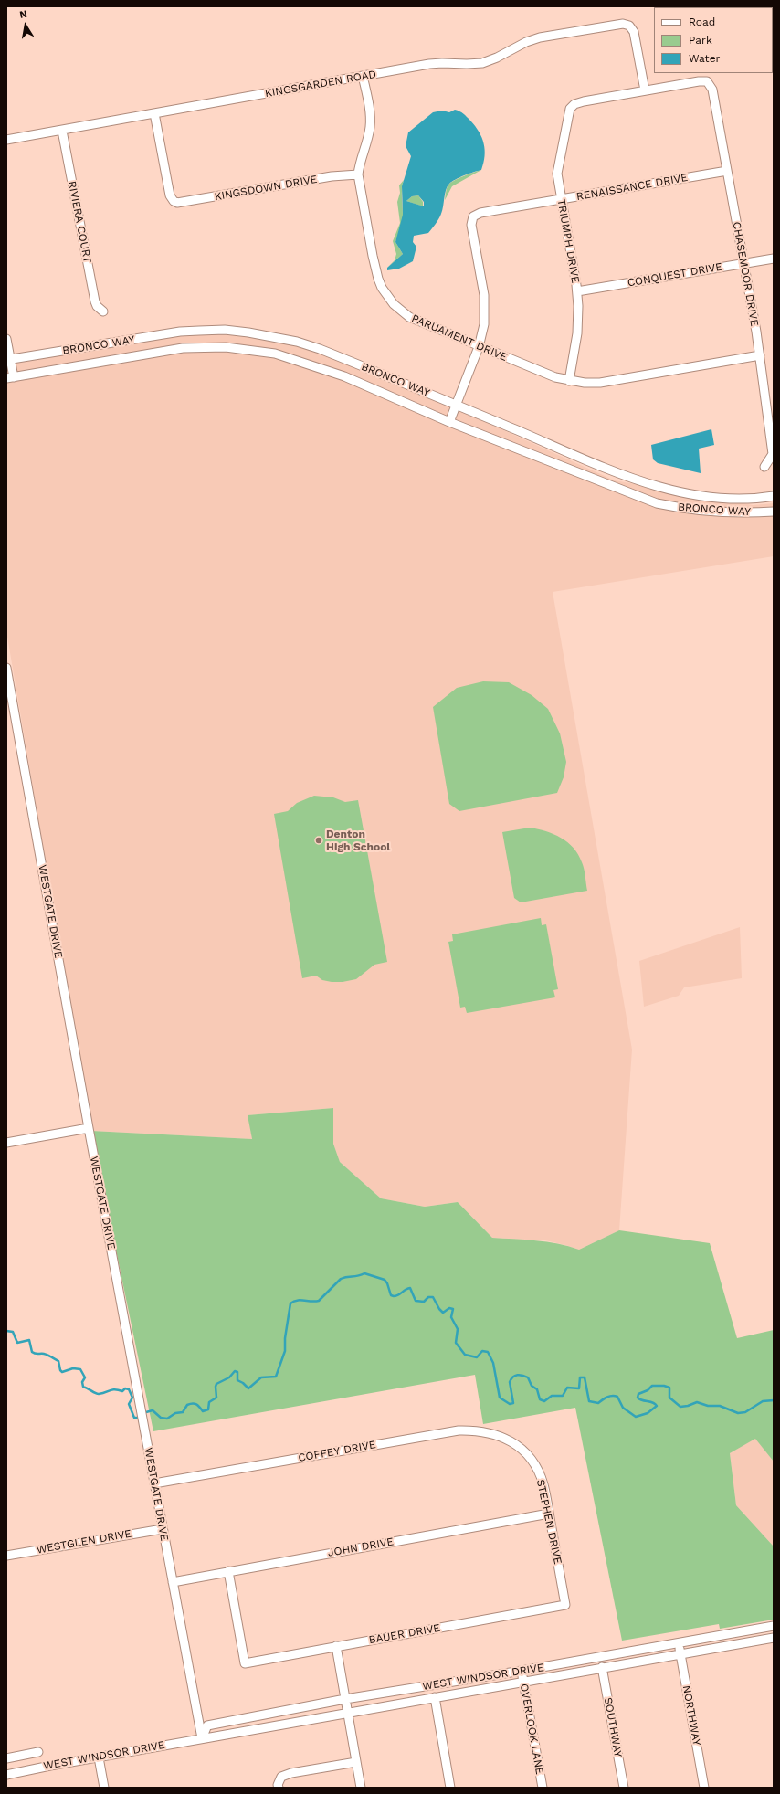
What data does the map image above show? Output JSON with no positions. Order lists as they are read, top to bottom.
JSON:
{
  "streets": {
    "street": [
      "KINGSGARDEN ROAD",
      "RENAISSANCE DRIVE",
      "KINGSDOWN DRIVE",
      "RIVIERA COURT",
      "TRIUMPH DRIVE",
      "CHASEMOOR DRIVE",
      "CONQUEST DRIVE",
      "PARUAMENT DRIVE",
      "BRONCO WAY",
      "WESTGATE DRIVE",
      "COFFEY DRIVE",
      "STEPHEN DRIVE",
      "WESTGLEN DRIVE",
      "JOHN DRIVE",
      "BAUER DRIVE",
      "WEST WINDSOR DRIVE",
      "NORTHWAY",
      "SOUTHWAY",
      "OVERLOOK LANE"
    ]
  },
  "crossings": [
    ["KINGSGARDEN ROAD", "KINGSDOWN DRIVE"],
    ["KINGSGARDEN ROAD", "RIVIERA COURT"],
    ["KINGSGARDEN ROAD", "TRIUMPH DRIVE"],
    ["KINGSGARDEN ROAD", "CHASEMOOR DRIVE"],
    ["KINGSGARDEN ROAD", "PARUAMENT DRIVE"],
    ["RENAISSANCE DRIVE", "TRIUMPH DRIVE"],
    ["RENAISSANCE DRIVE", "CHASEMOOR DRIVE"],
    ["RENAISSANCE DRIVE", "PARUAMENT DRIVE"],
    ["KINGSDOWN DRIVE", "PARUAMENT DRIVE"],
    ["TRIUMPH DRIVE", "CHASEMOOR DRIVE"],
    ["TRIUMPH DRIVE", "CONQUEST DRIVE"],
    ["TRIUMPH DRIVE", "PARUAMENT DRIVE"],
    ["CHASEMOOR DRIVE", "CONQUEST DRIVE"],
    ["CHASEMOOR DRIVE", "PARUAMENT DRIVE"],
    ["WESTGATE DRIVE", "COFFEY DRIVE"],
    ["WESTGATE DRIVE", "WESTGLEN DRIVE"],
    ["WESTGATE DRIVE", "JOHN DRIVE"],
    ["WESTGATE DRIVE", "WEST WINDSOR DRIVE"],
    ["COFFEY DRIVE", "STEPHEN DRIVE"],
    ["STEPHEN DRIVE", "JOHN DRIVE"],
    ["STEPHEN DRIVE", "BAUER DRIVE"],
    ["JOHN DRIVE", "BAUER DRIVE"],
    ["WEST WINDSOR DRIVE", "NORTHWAY"],
    ["WEST WINDSOR DRIVE", "SOUTHWAY"],
    ["WEST WINDSOR DRIVE", "OVERLOOK LANE"]
  ],
  "places": ["Denton High School"],
  "legend": ["Road", "Park", "Water"],
  "north": "top"
}
